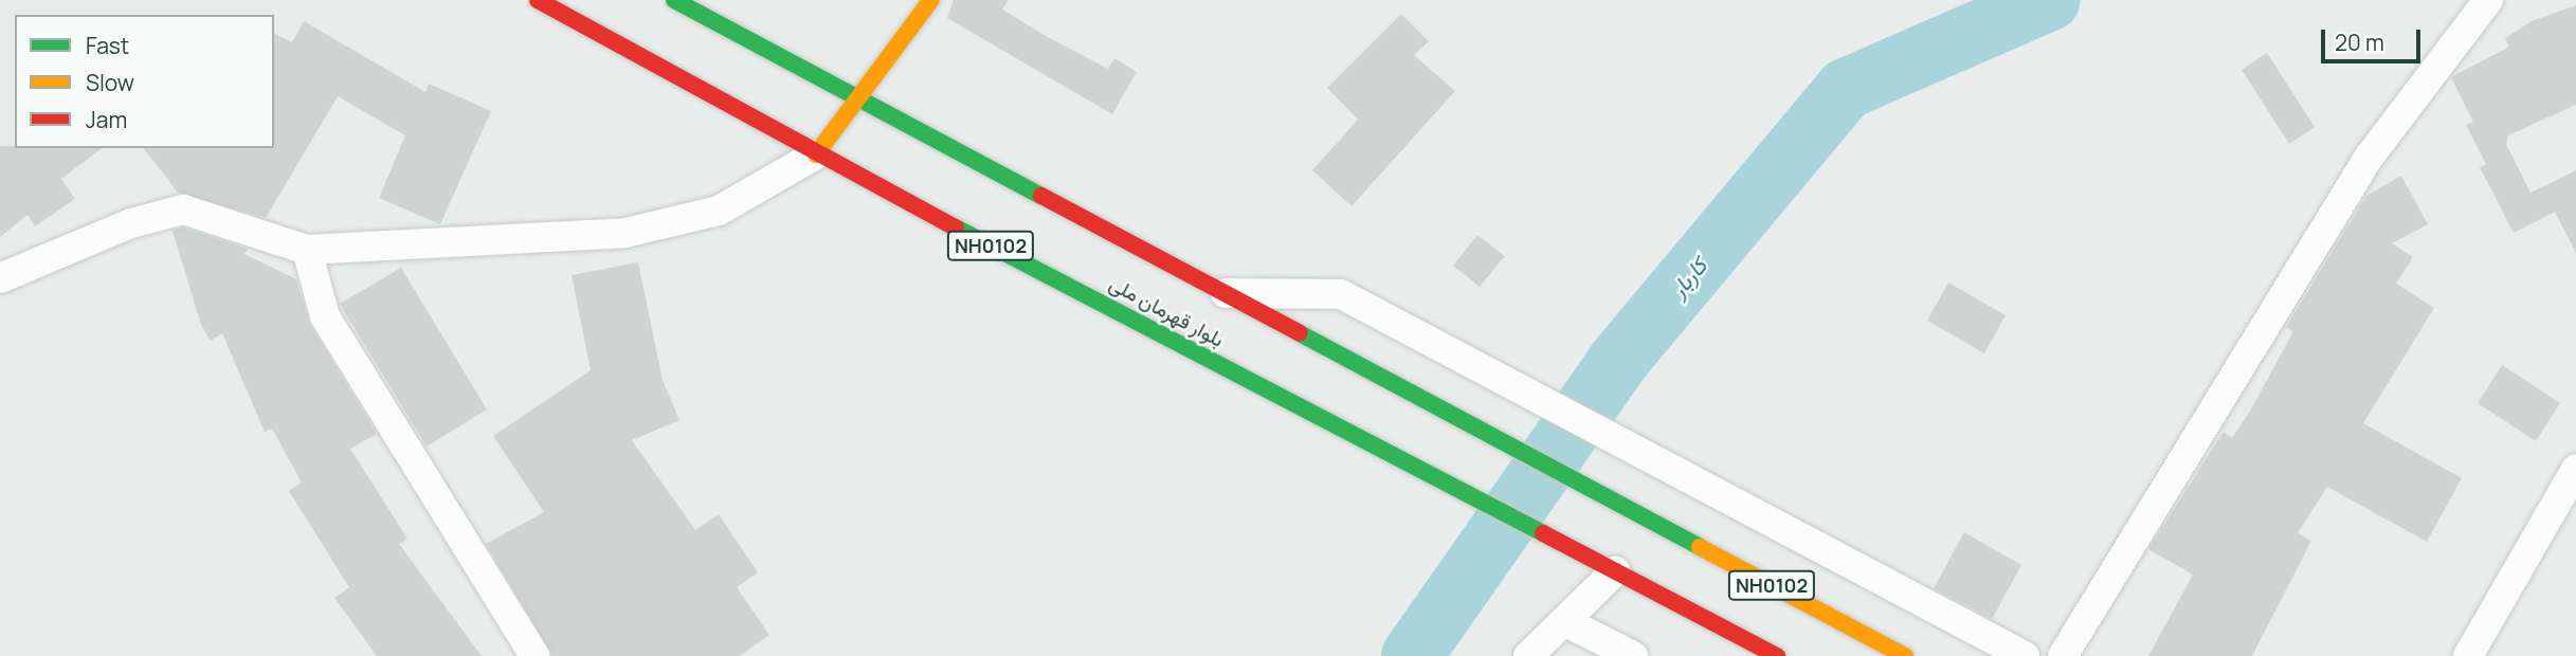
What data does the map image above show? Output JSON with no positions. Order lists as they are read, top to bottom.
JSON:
{
  "streets": {
    "main road": ["NH0102", "بلوار قهرمان ملی"]
  },
  "water": ["کاربار"],
  "legend": ["Fast", "Slow", "Jam"],
  "scale_bar": "20 m"
}
